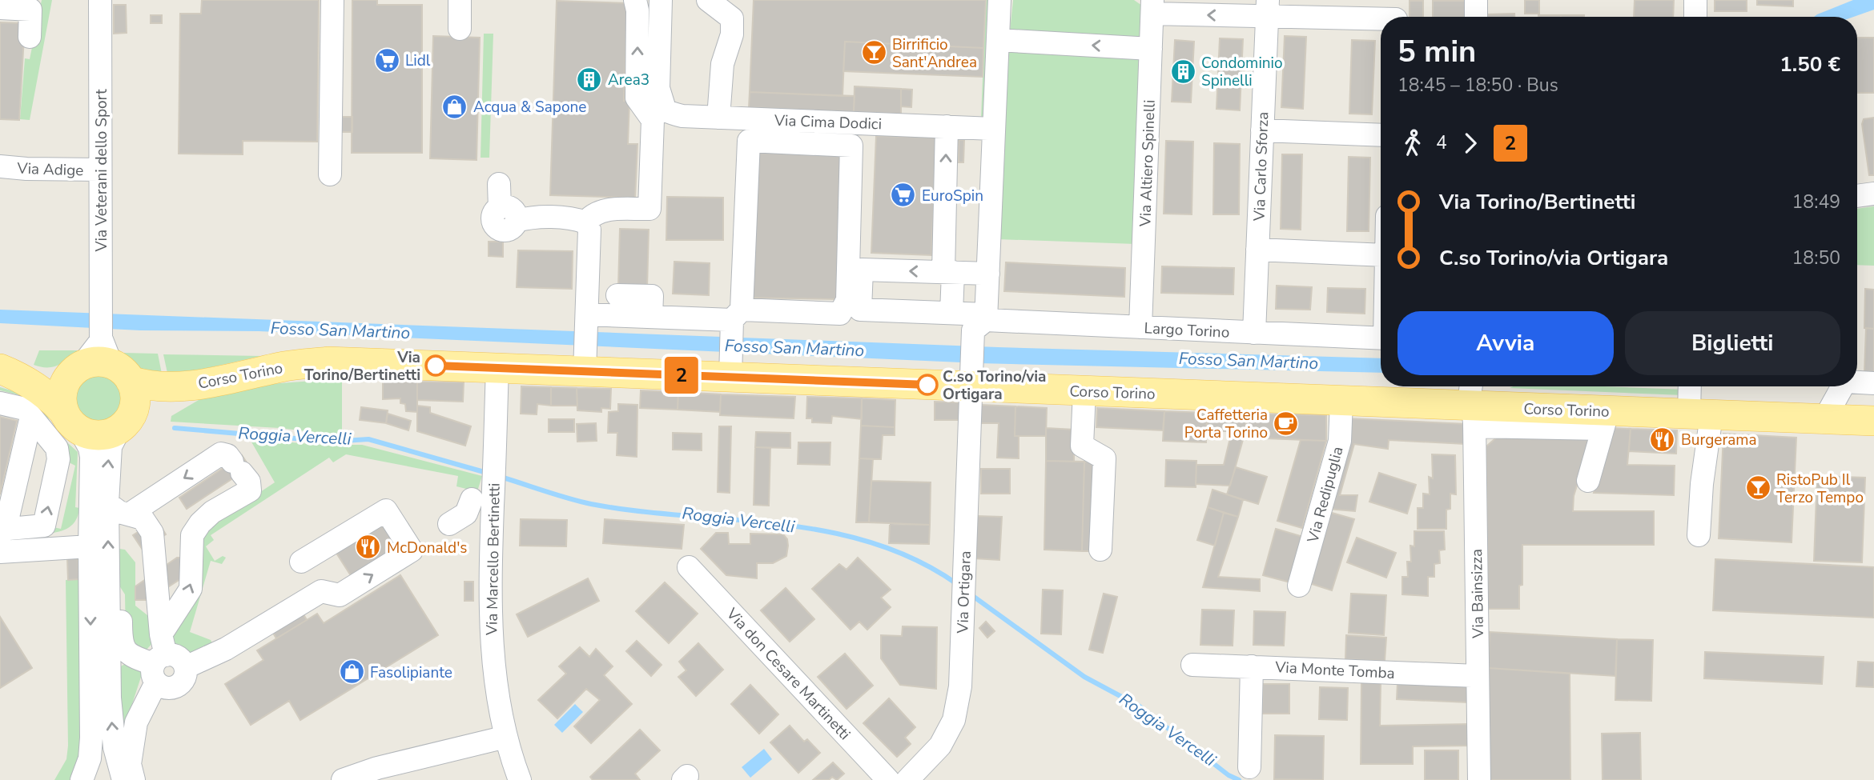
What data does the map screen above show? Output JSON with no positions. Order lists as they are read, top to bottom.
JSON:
{
  "streets": {
    "main road": ["Corso Torino"],
    "street": [
      "Via Cima Dodici",
      "Via Altiero Spinelli",
      "Via Carlo Sforza",
      "Via Adige",
      "Via Veterani dello Sport",
      "Largo Torino",
      "Via Redipuglia",
      "Via Marcello Bertinetti",
      "Via Ortigara",
      "Via Bainsizza",
      "Via Monte Tomba",
      "Via don Cesare Martinetti"
    ]
  },
  "crossings": [
    ["Via Altiero Spinelli", "Largo Torino"],
    ["Via Carlo Sforza", "Largo Torino"],
    ["Via Adige", "Via Veterani dello Sport"],
    ["Via Veterani dello Sport", "Corso Torino"],
    ["Largo Torino", "Via Ortigara"],
    ["Corso Torino", "Via Redipuglia"],
    ["Corso Torino", "Via Marcello Bertinetti"],
    ["Corso Torino", "Via Ortigara"],
    ["Corso Torino", "Via Bainsizza"],
    ["Via Bainsizza", "Via Monte Tomba"]
  ],
  "water": ["Fosso San Martino", "Roggia Vercelli"],
  "places": {
    "bar": ["Birrificio Sant'Andrea", "RistoPub Il Terzo Tempo"],
    "supermarket": ["Lidl", "EuroSpin"],
    "building": ["Condominio Spinelli", "Area3"],
    "shop": ["Acqua & Sapone", "Fasolipiante"],
    "other": ["Via Torino/Bertinetti", "C.so Torino/via Ortigara"],
    "cafe": ["Caffetteria Porta Torino"],
    "restaurant": ["Burgerama", "McDonald's"]
  },
  "lines": ["bus line 2"],
  "page": {
    "on_map": "2",
    "heading": ["5 min", "18:45 – 18:50 · Bus", "1.50 €"],
    "legs": ["4", "2"],
    "list": [
      {
        "name": "Via Torino/Bertinetti",
        "value": "18:49"
      },
      {
        "name": "C.so Torino/via Ortigara",
        "value": "18:50"
      }
    ],
    "buttons": ["Avvia", "Biglietti"]
  }
}
